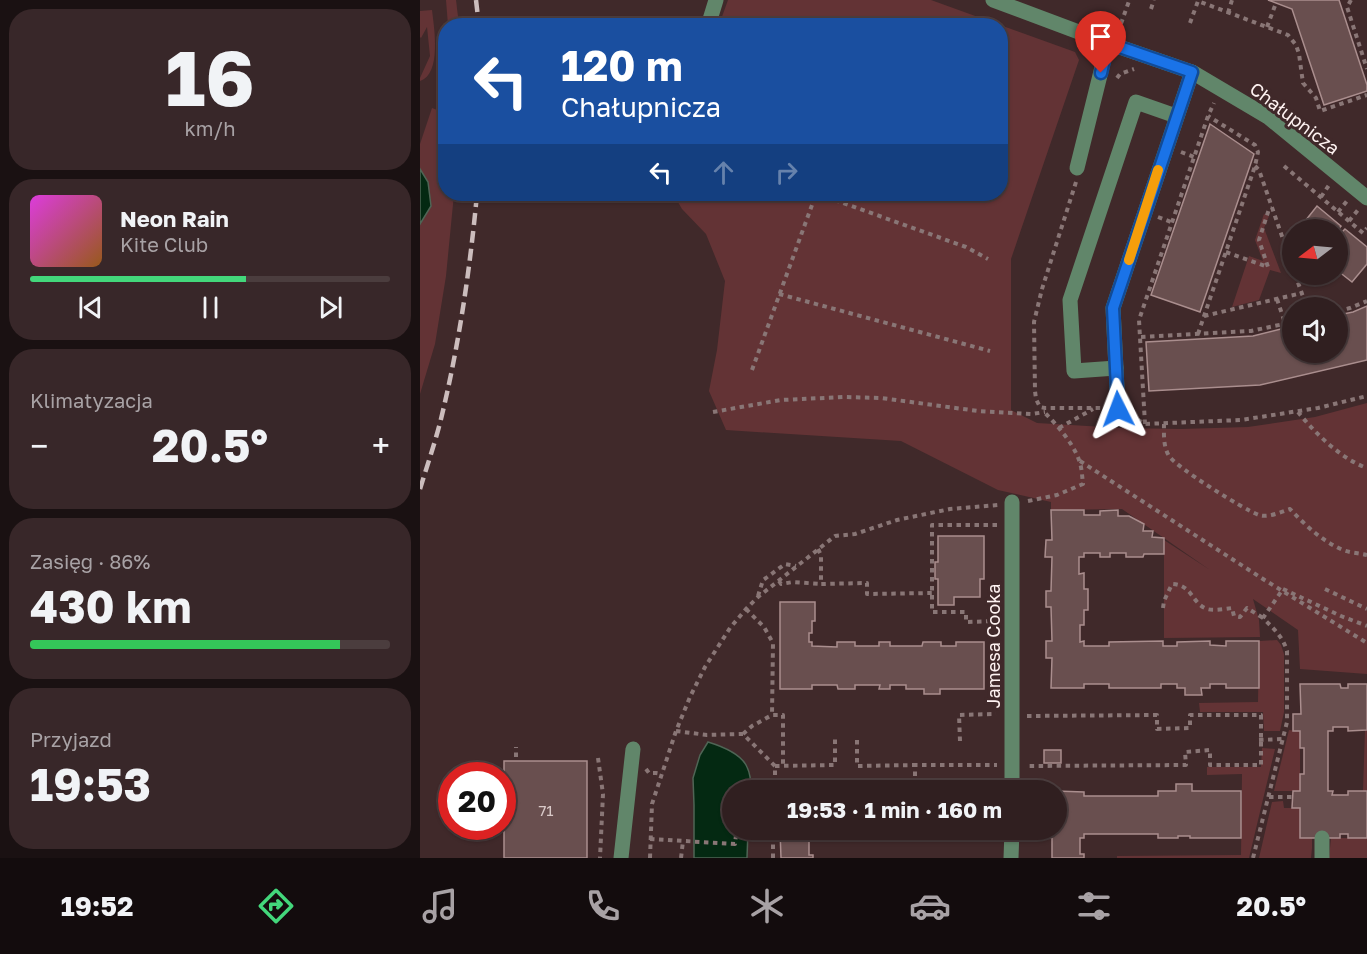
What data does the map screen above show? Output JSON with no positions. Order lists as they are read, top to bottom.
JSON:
{
  "streets": {
    "street": ["Chałupnicza", "Jamesa Cooka"]
  },
  "house_numbers": ["71"],
  "north": "left",
  "page": {
    "tile": [
      ["16", "km/h"],
      "Klimatyzacja",
      ["Zasięg · 86%", "430 km"],
      ["Przyjazd", "19:53"]
    ],
    "turn": ["120 m", "Chałupnicza"],
    "song": ["Neon Rain", "Kite Club"],
    "heat": ["−", "20.5°", "+"],
    "limit": "20",
    "trip": "19:53 · 1 min · 160 m",
    "tabs": ["19:52", "20.5°"]
  }
}
